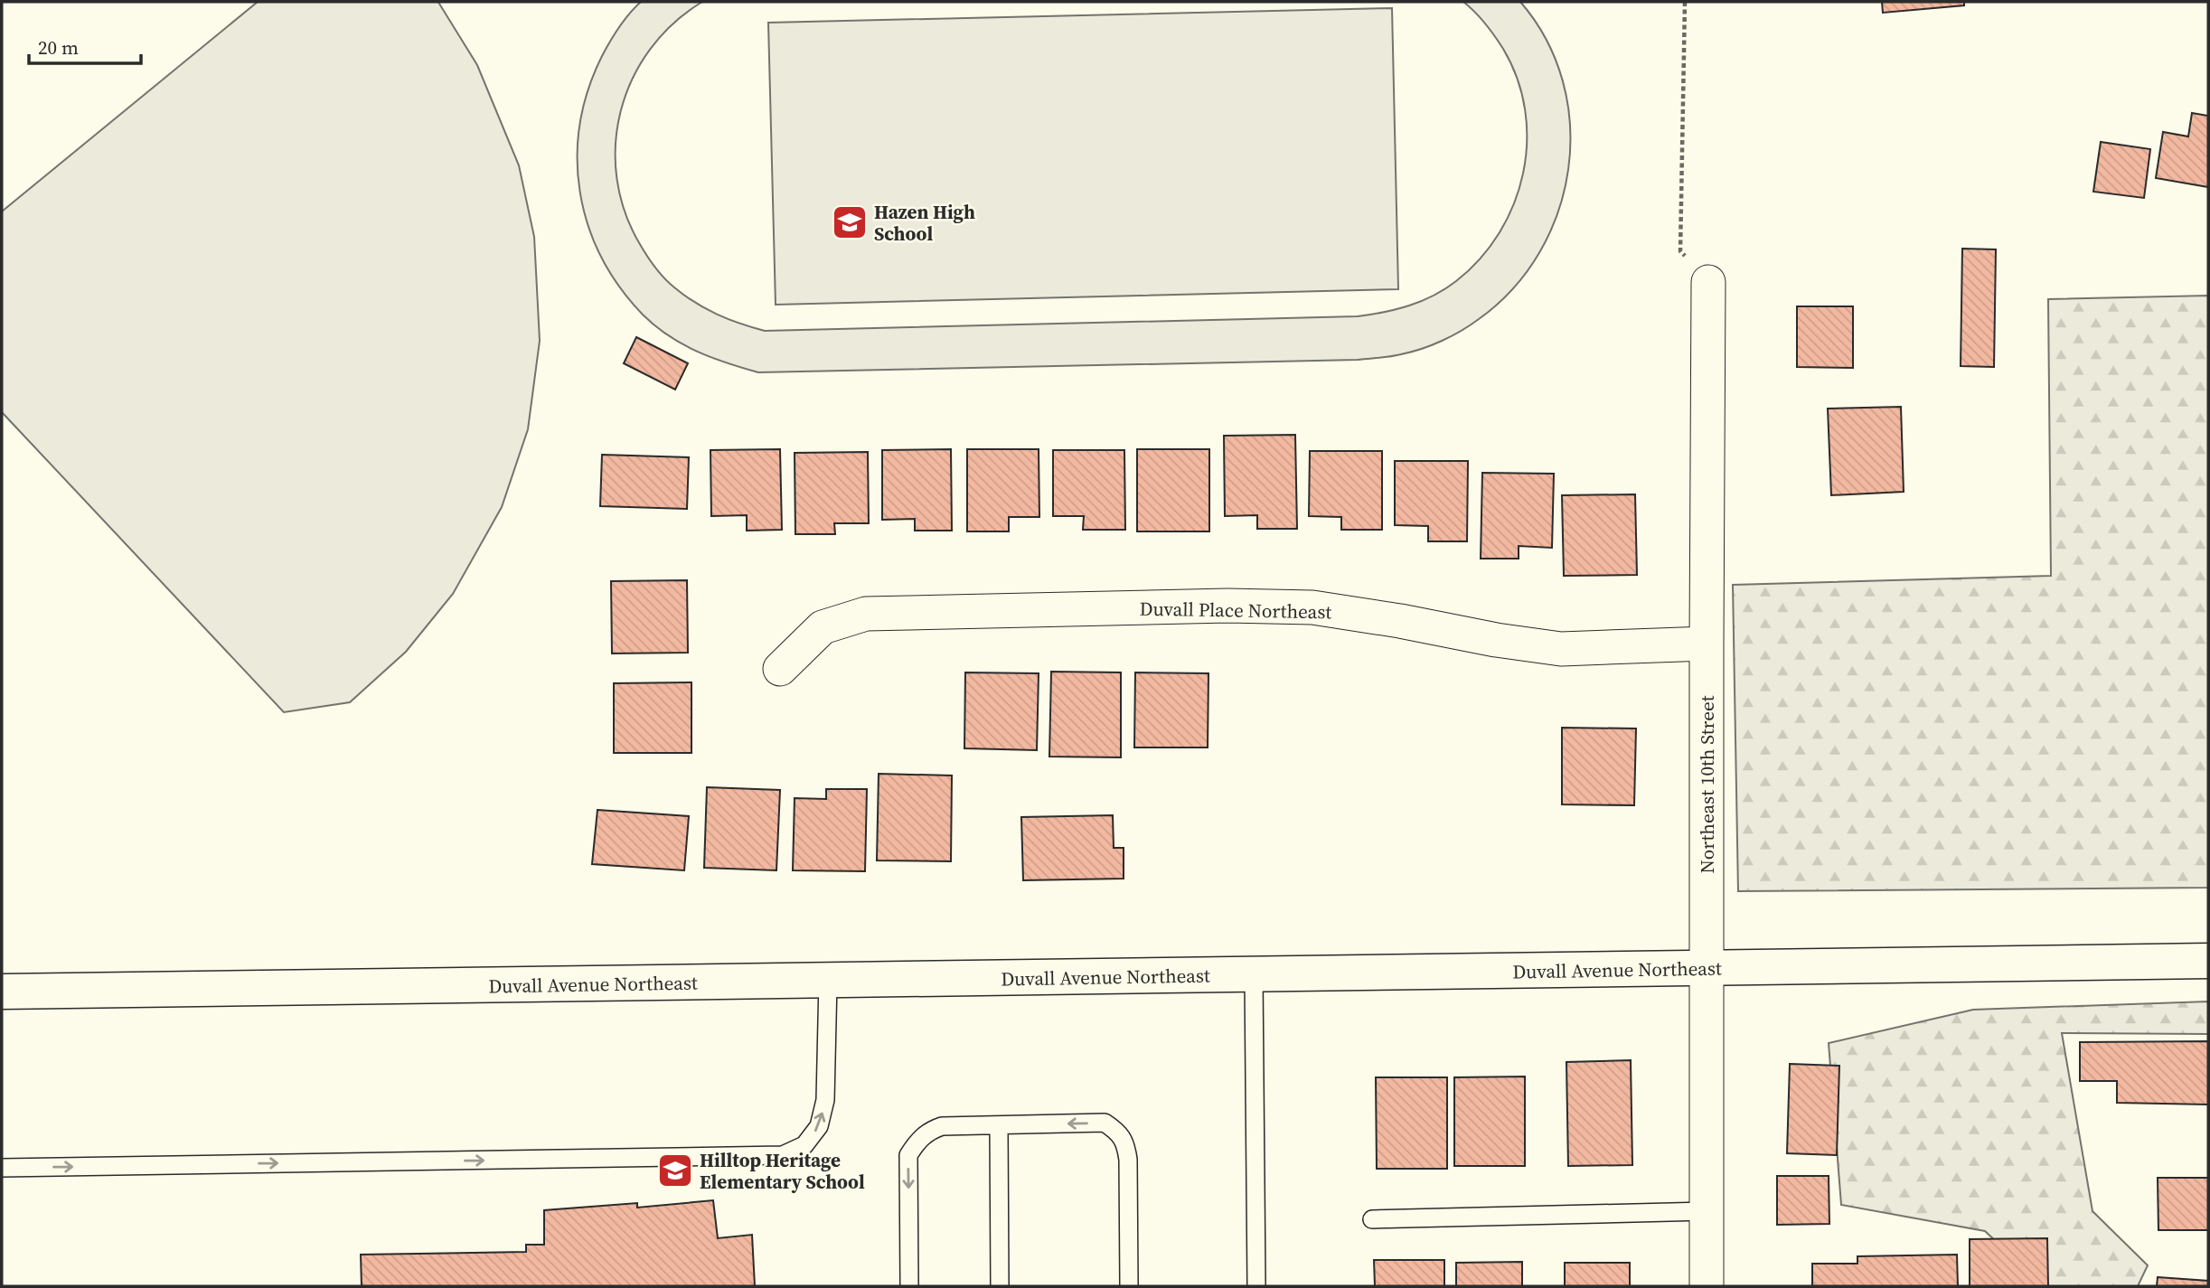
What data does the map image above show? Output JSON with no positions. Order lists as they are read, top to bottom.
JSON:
{
  "streets": {
    "main road": ["Duvall Avenue Northeast"],
    "street": ["Duvall Place Northeast", "Northeast 10th Street"]
  },
  "crossings": [
    ["Duvall Place Northeast", "Northeast 10th Street"],
    ["Northeast 10th Street", "Duvall Avenue Northeast"]
  ],
  "places": {
    "school or university": ["Hazen High School", "Hilltop Heritage Elementary School"]
  },
  "scale_bar": "20 m"
}
